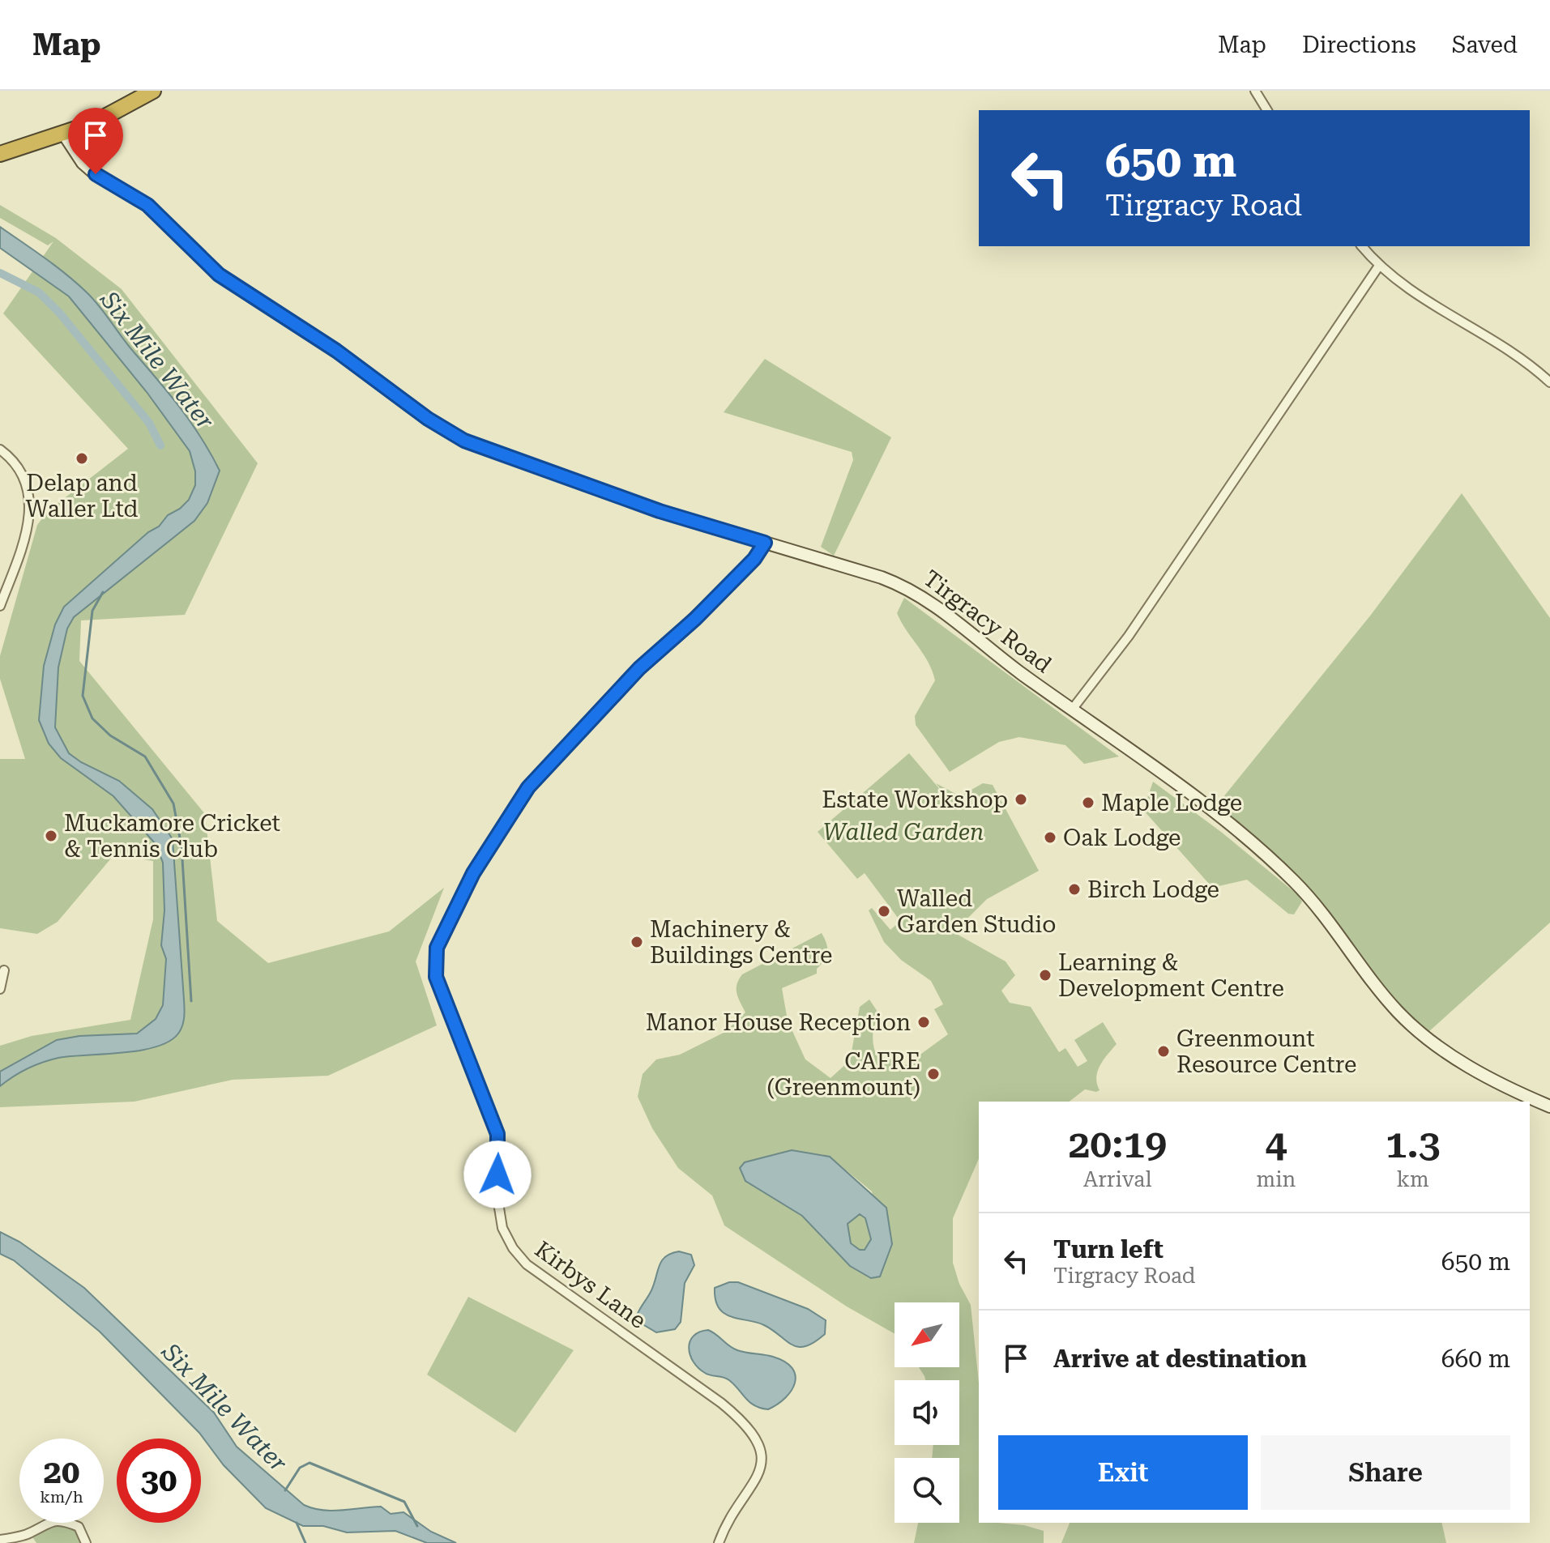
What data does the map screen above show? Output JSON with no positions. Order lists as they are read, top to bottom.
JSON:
{
  "streets": {
    "street": ["Tirgracy Road", "Kirbys Lane"]
  },
  "crossings": [
    ["Tirgracy Road", "Kirbys Lane"]
  ],
  "water": ["Six Mile Water"],
  "parks": ["Walled Garden"],
  "places": [
    "Delap and Waller Ltd",
    "Estate Workshop",
    "Maple Lodge",
    "Muckamore Cricket & Tennis Club",
    "Oak Lodge",
    "Birch Lodge",
    "Walled Garden Studio",
    "Machinery & Buildings Centre",
    "Learning & Development Centre",
    "Manor House Reception",
    "Greenmount Resource Centre",
    "CAFRE (Greenmount)"
  ],
  "north": "bottom left",
  "page": {
    "header": "Map",
    "nav": ["Map", "Directions", "Saved"],
    "turn": ["650 m", "Tirgracy Road"],
    "eta": [
      "20:19",
      "Arrival",
      "4",
      "min",
      "1.3",
      "km"
    ],
    "list": [
      {
        "name": "Turn left",
        "note": "Tirgracy Road",
        "value": "650 m"
      },
      {
        "name": "Arrive at destination",
        "value": "660 m"
      }
    ],
    "buttons": ["Exit", "Share"],
    "speed": "20 km/h",
    "limit": "30"
  }
}
